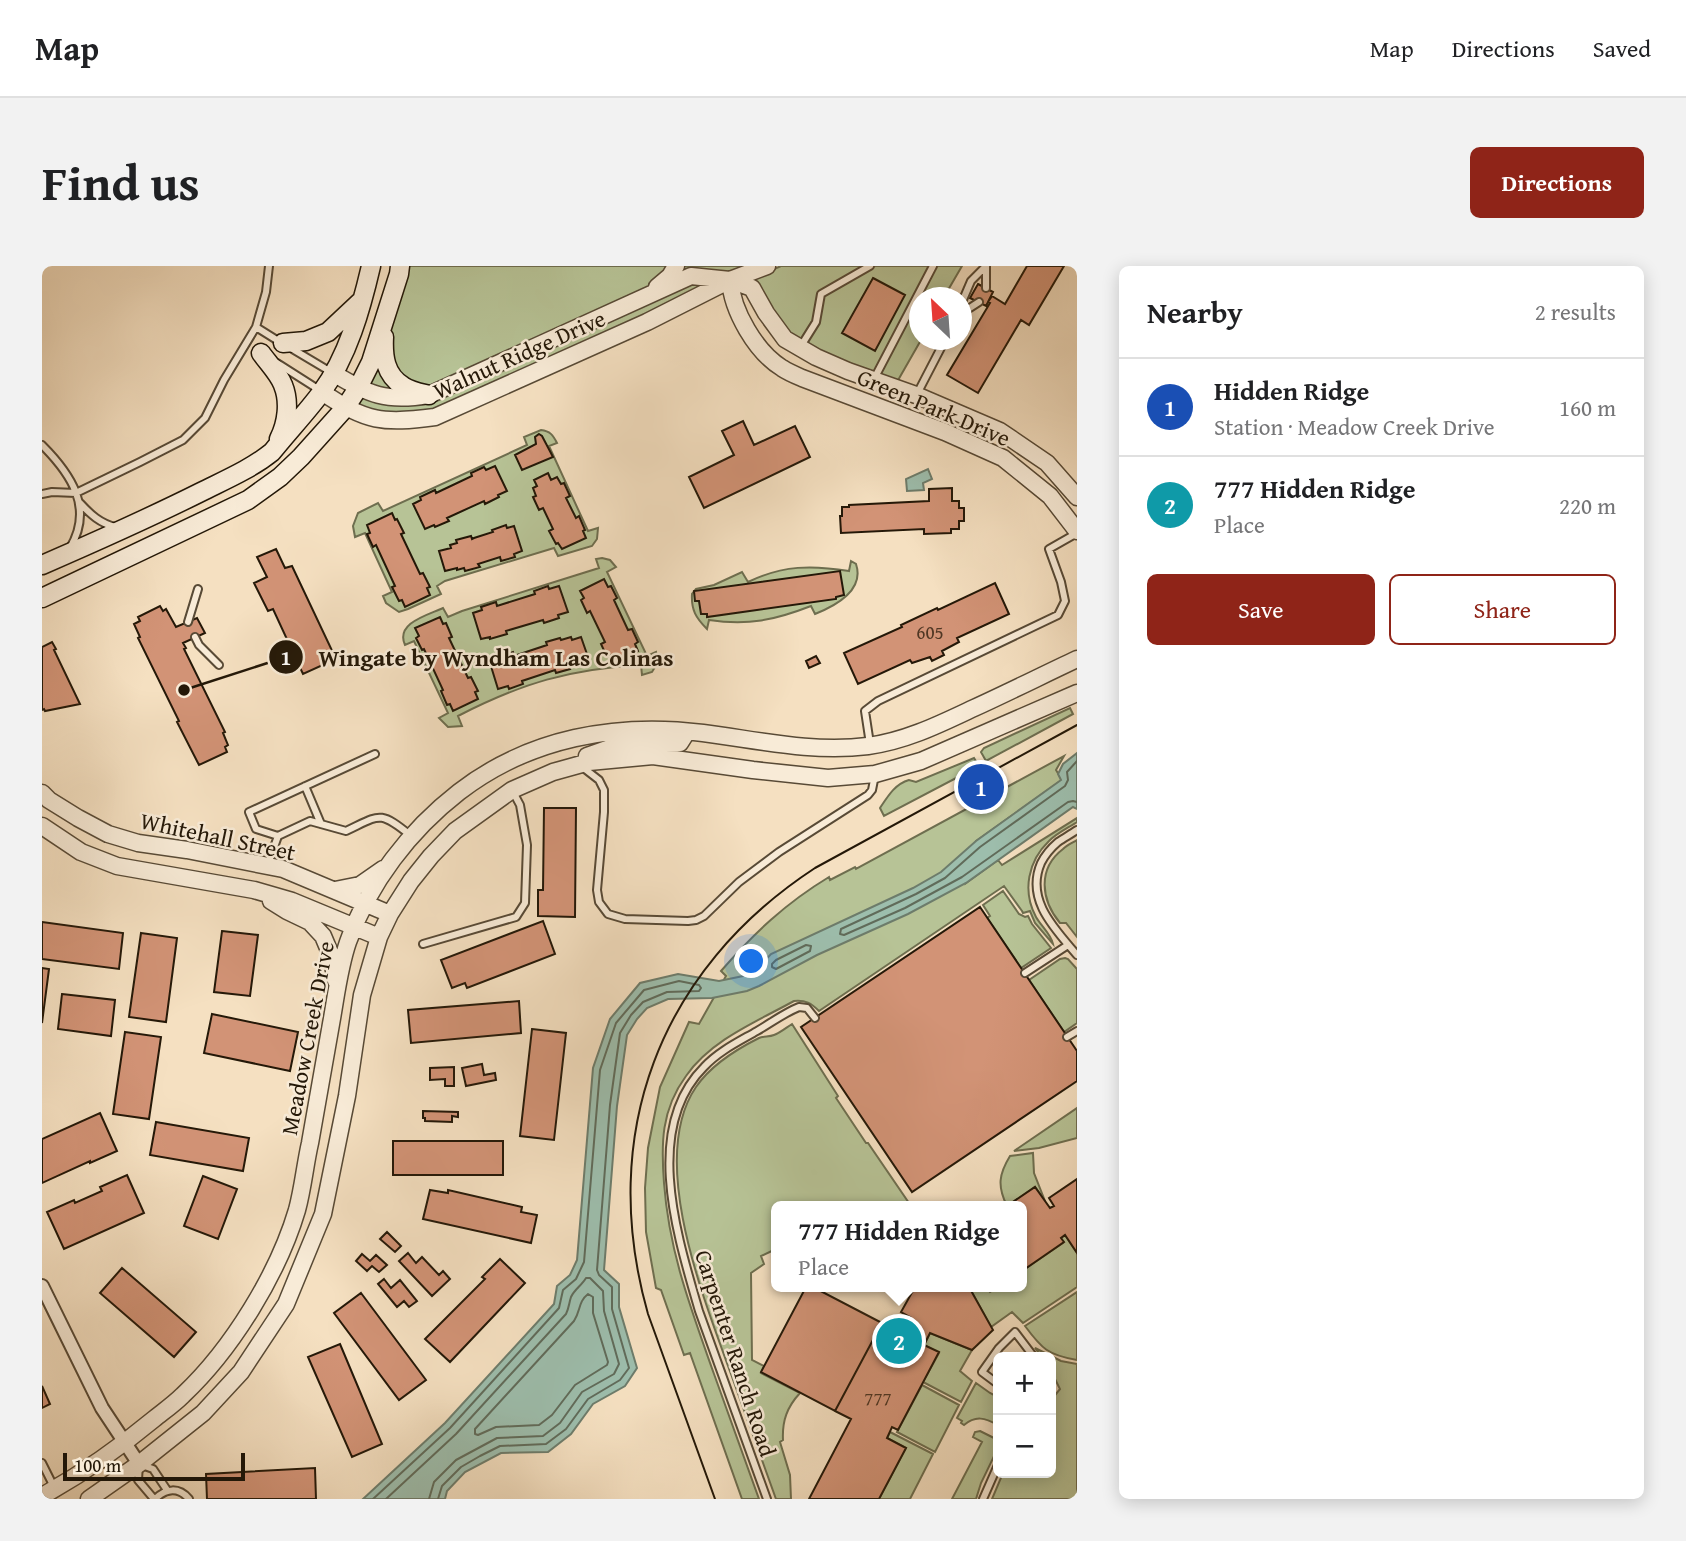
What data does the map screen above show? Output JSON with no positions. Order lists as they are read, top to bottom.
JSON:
{
  "streets": {
    "street": [
      "Walnut Ridge Drive",
      "Green Park Drive",
      "Whitehall Street",
      "Meadow Creek Drive"
    ],
    "lane": ["Carpenter Ranch Road"]
  },
  "crossings": [
    ["Walnut Ridge Drive", "Green Park Drive"],
    ["Whitehall Street", "Meadow Creek Drive"]
  ],
  "places": ["Wingate by Wyndham Las Colinas"],
  "house_numbers": ["605", "777"],
  "scale_bar": "100 m",
  "north": "top left",
  "page": {
    "header": "Map",
    "nav": ["Map", "Directions", "Saved"],
    "title": "Find us",
    "buttons": [
      "Directions",
      ["Save", "Share"]
    ],
    "heading": ["Nearby", "2 results"],
    "list": [
      {
        "mark": "1",
        "name": "Hidden Ridge",
        "note": "Station · Meadow Creek Drive",
        "value": "160 m"
      },
      {
        "mark": "2",
        "name": "777 Hidden Ridge",
        "note": "Place",
        "value": "220 m"
      }
    ],
    "pins": ["1", "2"],
    "popup": ["777 Hidden Ridge", "Place"],
    "map_buttons": ["+", "−"],
    "scale": "100 m"
  }
}
